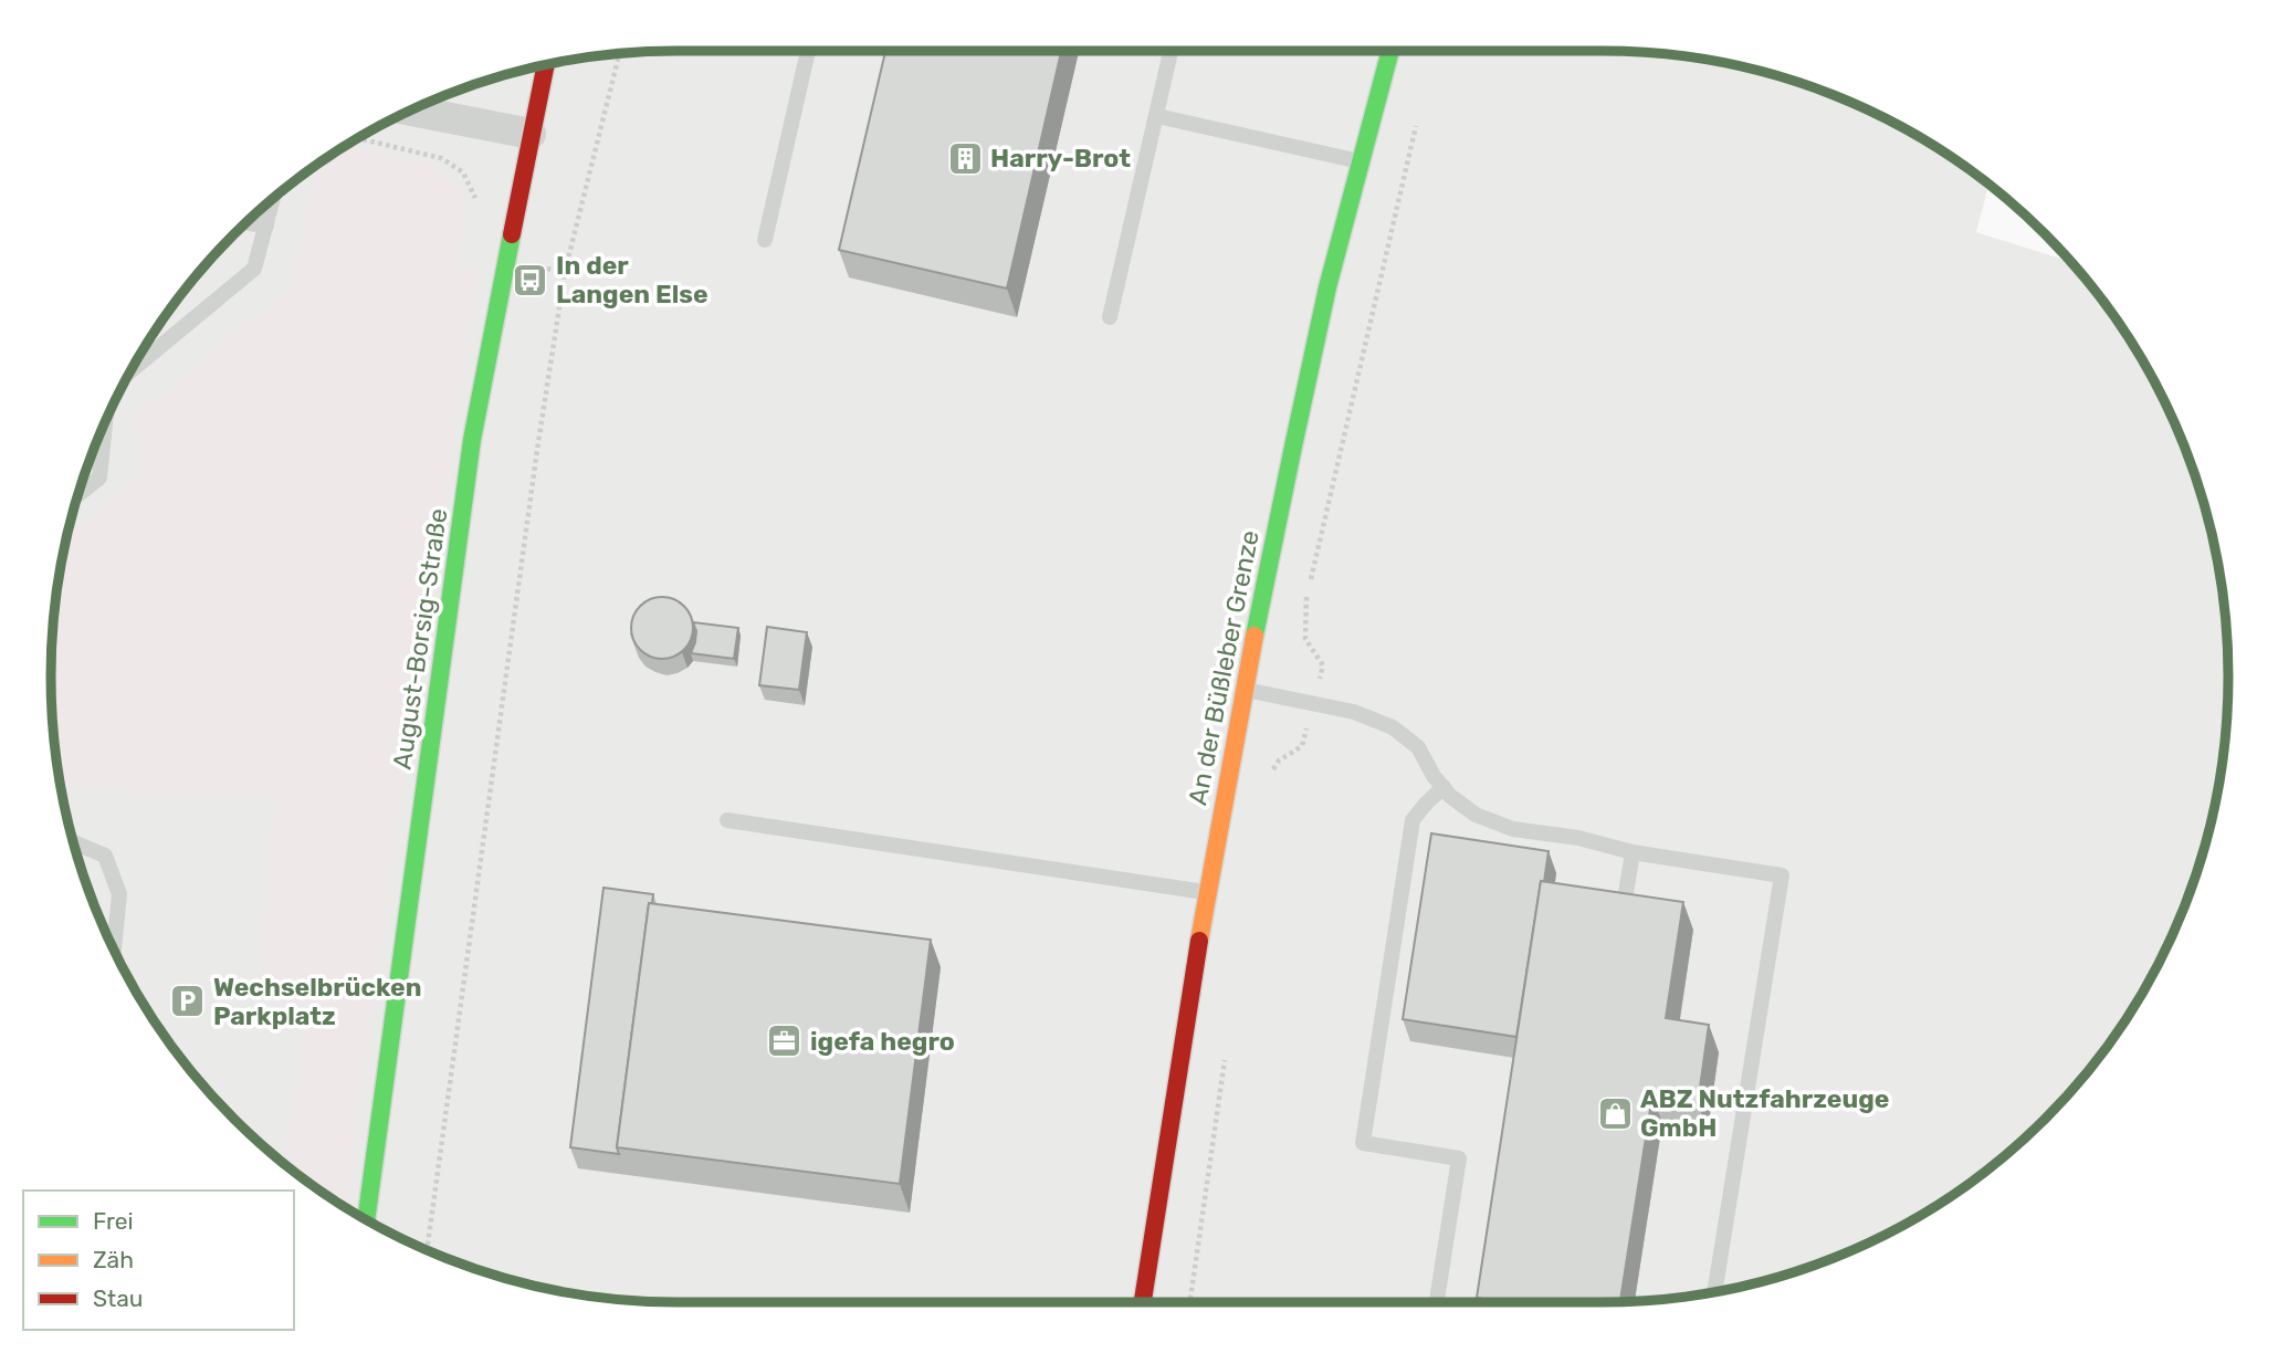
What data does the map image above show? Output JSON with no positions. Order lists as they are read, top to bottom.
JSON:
{
  "streets": {
    "street": ["August-Borsig-Straße", "An der Büßleber Grenze"]
  },
  "places": {
    "building": ["Harry-Brot"],
    "bus stop": ["In der Langen Else"],
    "parking": ["Wechselbrücken Parkplatz"],
    "office": ["igefa hegro"],
    "shop": ["ABZ Nutzfahrzeuge GmbH"]
  },
  "legend": ["Frei", "Zäh", "Stau"]
}
